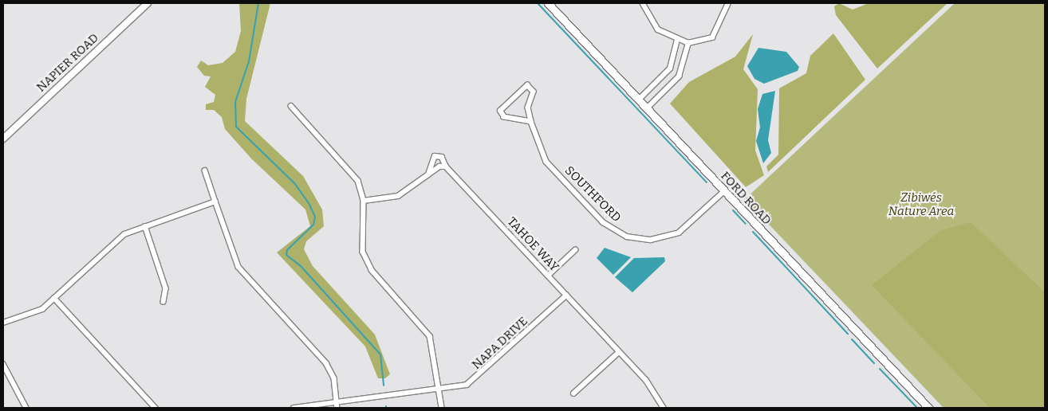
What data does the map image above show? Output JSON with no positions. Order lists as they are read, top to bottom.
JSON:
{
  "streets": {
    "main road": ["FORD ROAD"],
    "street": [
      "NAPIER ROAD",
      "SOUTHFORD",
      "TAHOE WAY",
      "NAPA DRIVE"
    ]
  },
  "crossings": [
    ["SOUTHFORD", "FORD ROAD"],
    ["TAHOE WAY", "NAPA DRIVE"]
  ],
  "parks": ["Zibiwés Nature Area"]
}
